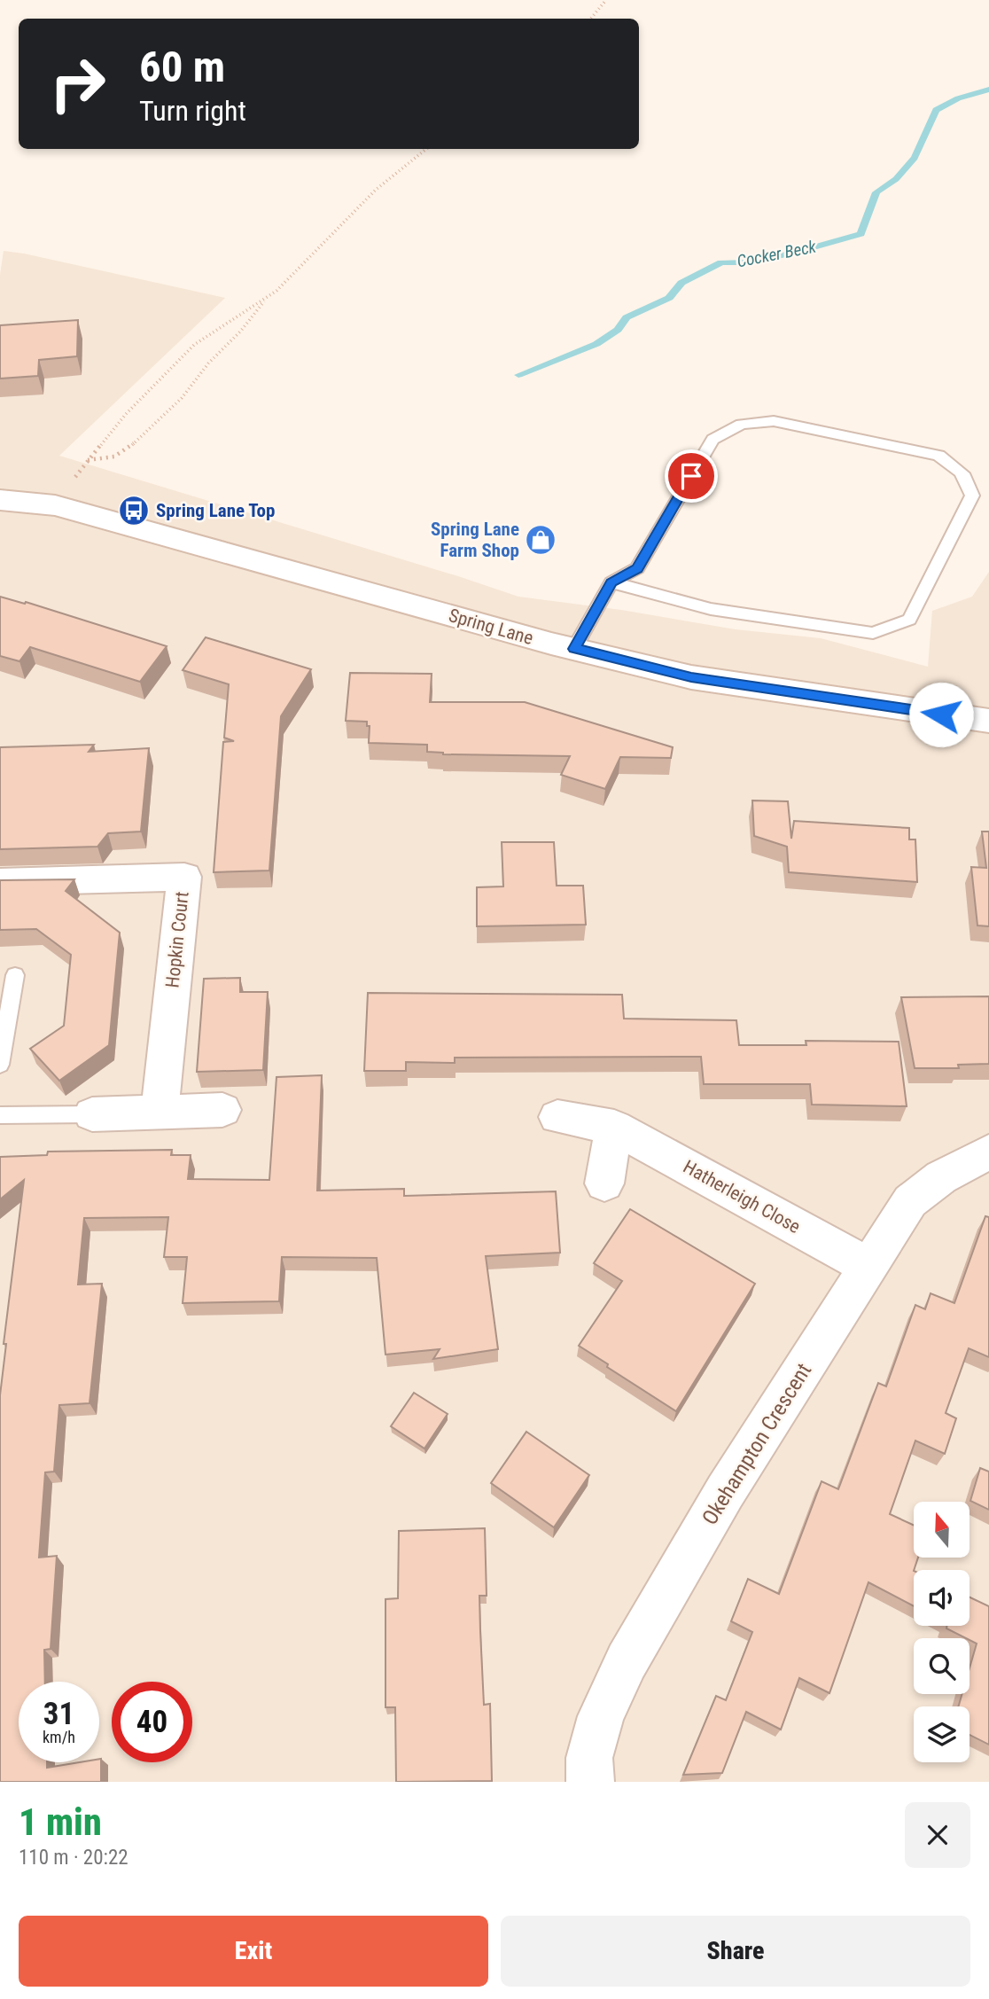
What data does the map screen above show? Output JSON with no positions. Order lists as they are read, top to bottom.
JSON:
{
  "streets": {
    "street": [
      "Spring Lane",
      "Hopkin Court",
      "Hatherleigh Close",
      "Okehampton Crescent"
    ]
  },
  "crossings": [
    ["Hatherleigh Close", "Okehampton Crescent"]
  ],
  "water": ["Cocker Beck"],
  "places": {
    "bus stop": ["Spring Lane Top"],
    "shop": ["Spring Lane Farm Shop"]
  },
  "north": "top",
  "page": {
    "turn": ["60 m", "Turn right"],
    "speed": "31 km/h",
    "limit": "40",
    "heading": ["1 min", "110 m · 20:22"],
    "buttons": ["Exit", "Share"]
  }
}
